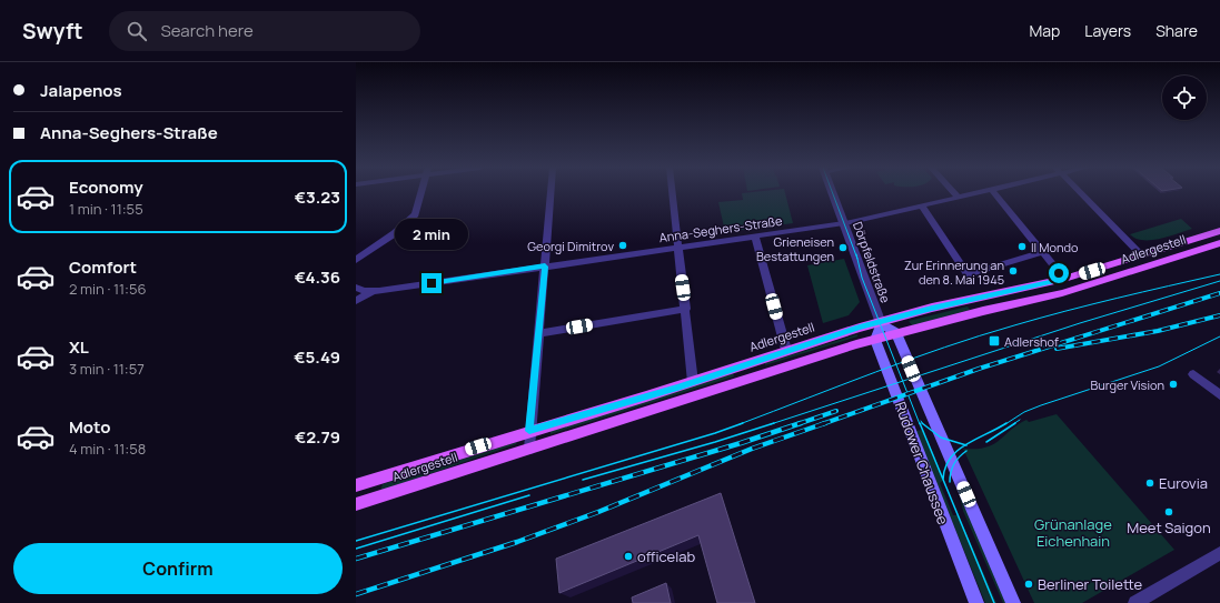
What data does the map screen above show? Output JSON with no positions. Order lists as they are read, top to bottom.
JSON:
{
  "streets": {
    "main road": ["Adlergestell", "Dörpfeldstraße", "Rudower Chaussee"],
    "street": ["Anna-Seghers-Straße"]
  },
  "crossings": [
    ["Anna-Seghers-Straße", "Dörpfeldstraße"],
    ["Adlergestell", "Dörpfeldstraße"],
    ["Adlergestell", "Rudower Chaussee"],
    ["Dörpfeldstraße", "Rudower Chaussee"]
  ],
  "parks": ["Grünanlage Eichenhain"],
  "places": {
    "other": [
      "Georgi Dimitrov",
      "Il Mondo",
      "Grieneisen Bestattungen",
      "Zur Erinnerung an den 8. Mai 1945",
      "Burger Vision",
      "Eurovia",
      "Meet Saigon",
      "officelab",
      "Berliner Toilette"
    ],
    "transit": ["Adlershof"]
  },
  "page": {
    "header": "Swyft",
    "search": "Search here",
    "nav": ["Map", "Layers", "Share"],
    "banner": ["Jalapenos", "Anna-Seghers-Straße"],
    "list": [
      {
        "name": "Economy",
        "note": "1 min · 11:55",
        "value": "€3.23"
      },
      {
        "name": "Comfort",
        "note": "2 min · 11:56",
        "value": "€4.36"
      },
      {
        "name": "XL",
        "note": "3 min · 11:57",
        "value": "€5.49"
      },
      {
        "name": "Moto",
        "note": "4 min · 11:58",
        "value": "€2.79"
      }
    ],
    "bubble": "2 min",
    "buttons": "Confirm"
  }
}
